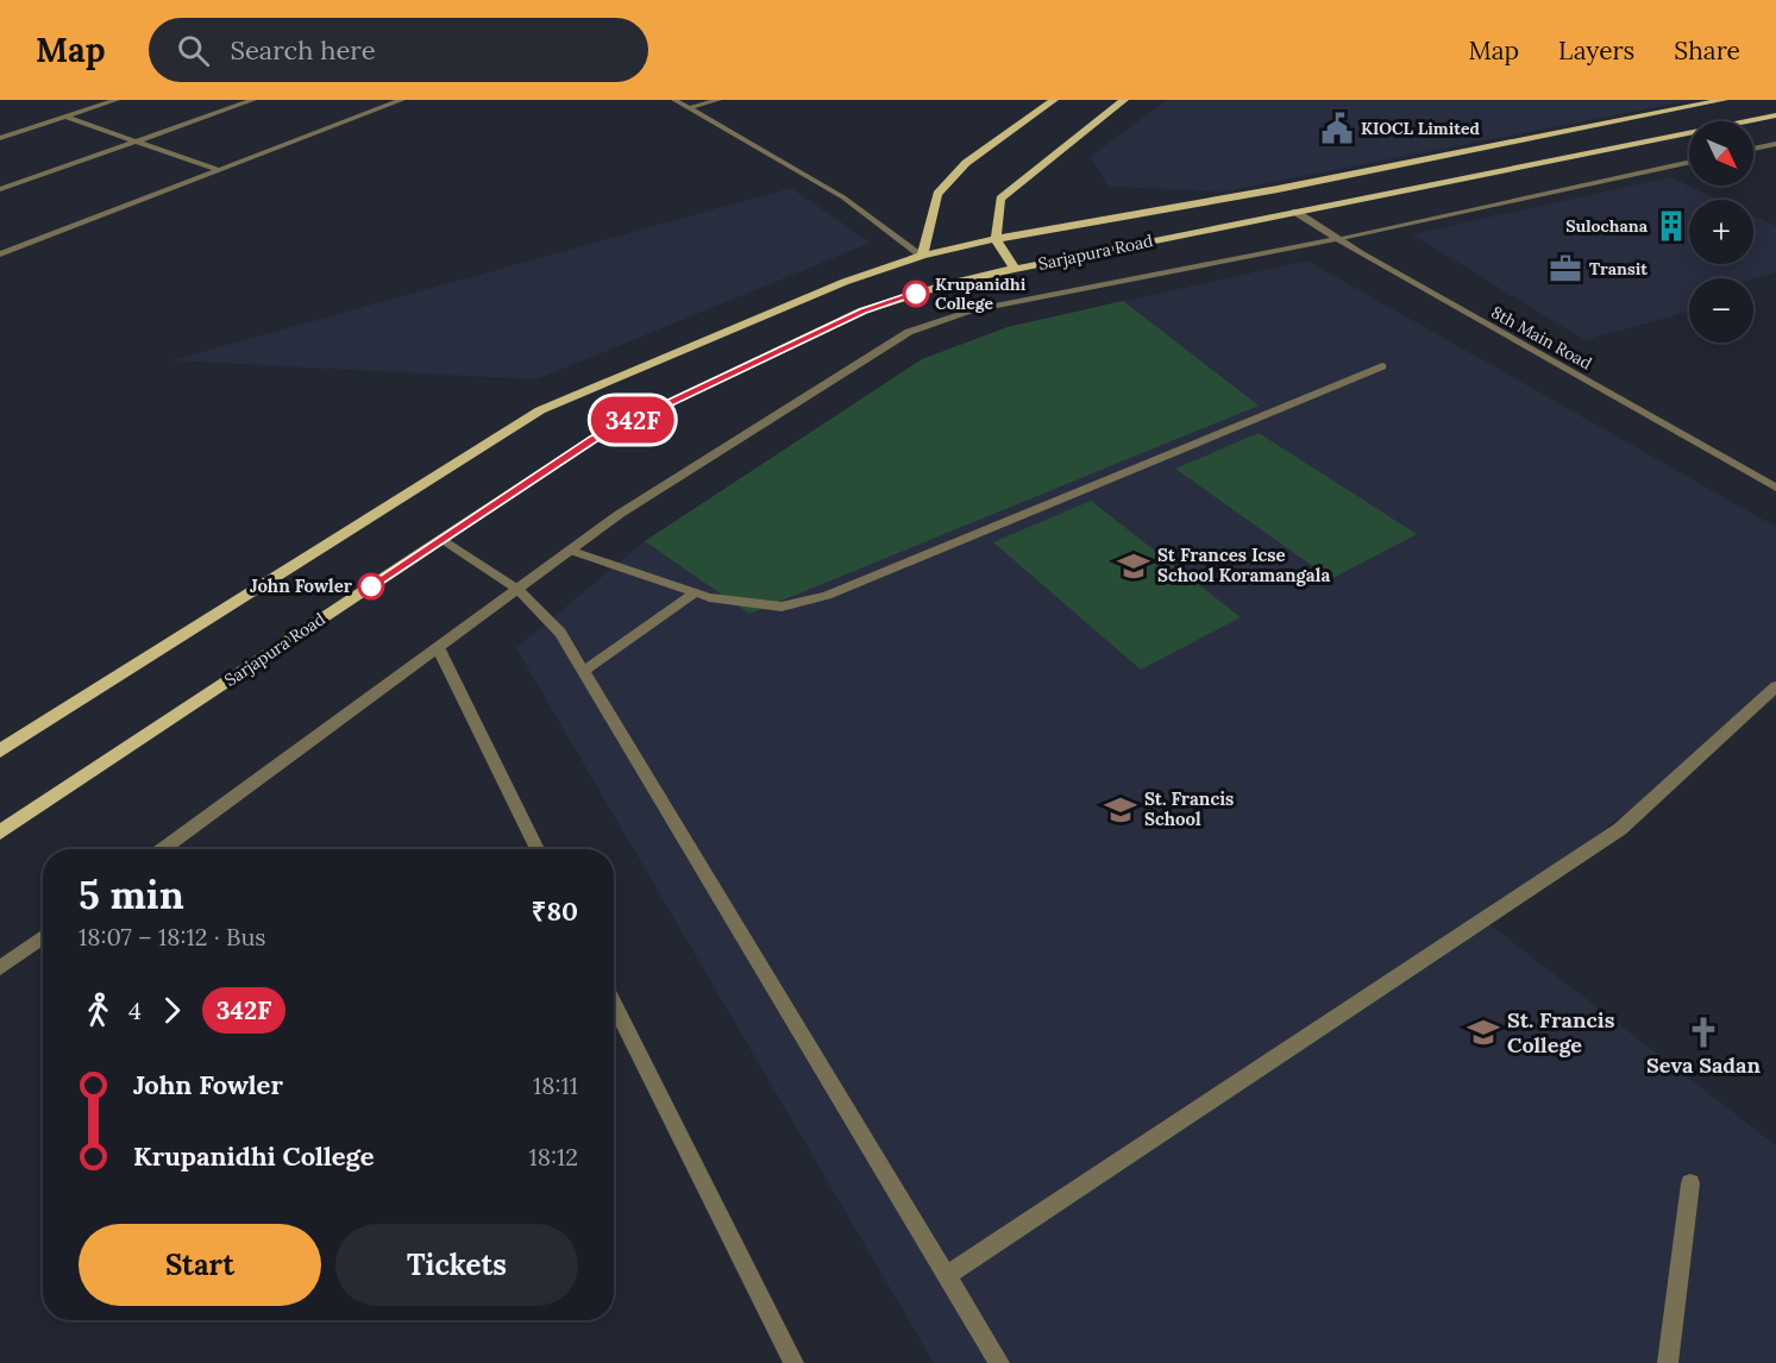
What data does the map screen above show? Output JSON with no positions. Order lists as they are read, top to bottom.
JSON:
{
  "streets": {
    "main road": ["Sarjapura Road"],
    "street": ["8th Main Road"]
  },
  "crossings": [
    ["Sarjapura Road", "8th Main Road"]
  ],
  "places": {
    "public building": ["KIOCL Limited"],
    "building": ["Sulochana"],
    "office": ["Transit"],
    "other": ["Krupanidhi College", "John Fowler"],
    "school or university": ["St Frances Icse School Koramangala", "St. Francis School", "St. Francis College"],
    "church": ["Seva Sadan"]
  },
  "lines": ["bus line 342F"],
  "north": "bottom right",
  "page": {
    "header": "Map",
    "search": "Search here",
    "nav": ["Map", "Layers", "Share"],
    "on_map": "342F",
    "map_buttons": ["+", "−"],
    "heading": ["5 min", "18:07 – 18:12 · Bus", "₹80"],
    "legs": ["4", "342F"],
    "list": [
      {
        "name": "John Fowler",
        "value": "18:11"
      },
      {
        "name": "Krupanidhi College",
        "value": "18:12"
      }
    ],
    "buttons": ["Start", "Tickets"]
  }
}
